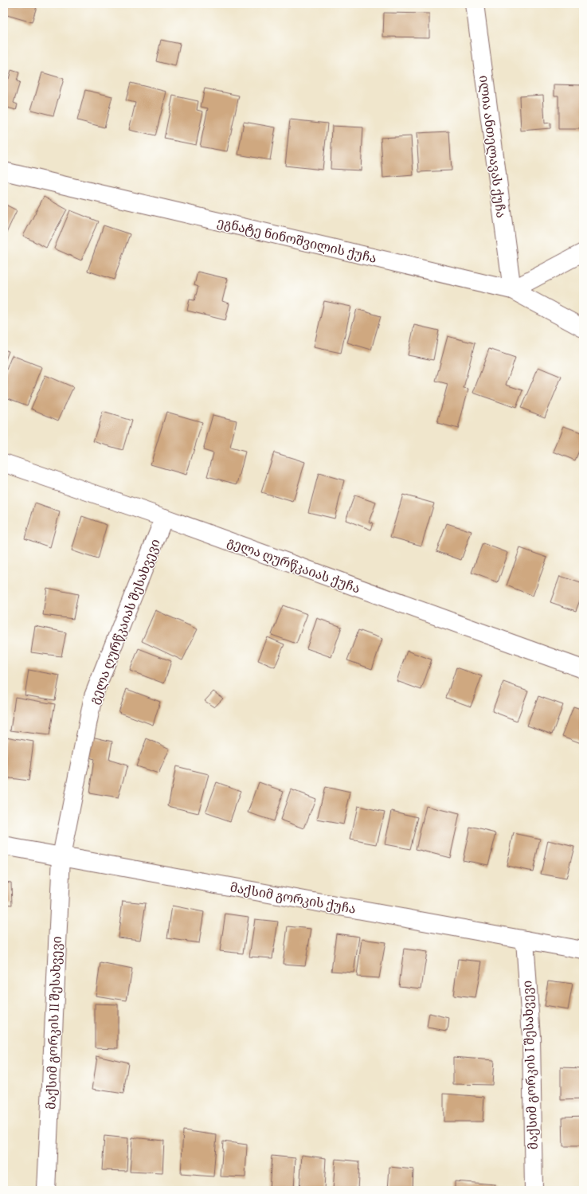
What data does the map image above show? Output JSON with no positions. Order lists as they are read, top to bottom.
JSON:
{
  "streets": {
    "street": [
      "ილია ანთელავას ქუჩა",
      "ეგნატე ნინოშვილის ქუჩა",
      "გელა ღურწკაიას ქუჩა",
      "გელა ღურწკაიას შესახვევი",
      "მაქსიმ გორკის ქუჩა",
      "მაქსიმ გორკის II შესახვევი",
      "მაქსიმ გორკის I შესახვევი"
    ]
  },
  "crossings": [
    ["ილია ანთელავას ქუჩა", "ეგნატე ნინოშვილის ქუჩა"],
    ["გელა ღურწკაიას ქუჩა", "გელა ღურწკაიას შესახვევი"],
    ["გელა ღურწკაიას შესახვევი", "მაქსიმ გორკის ქუჩა"],
    ["გელა ღურწკაიას შესახვევი", "მაქსიმ გორკის II შესახვევი"],
    ["მაქსიმ გორკის ქუჩა", "მაქსიმ გორკის II შესახვევი"],
    ["მაქსიმ გორკის ქუჩა", "მაქსიმ გორკის I შესახვევი"]
  ]
}
